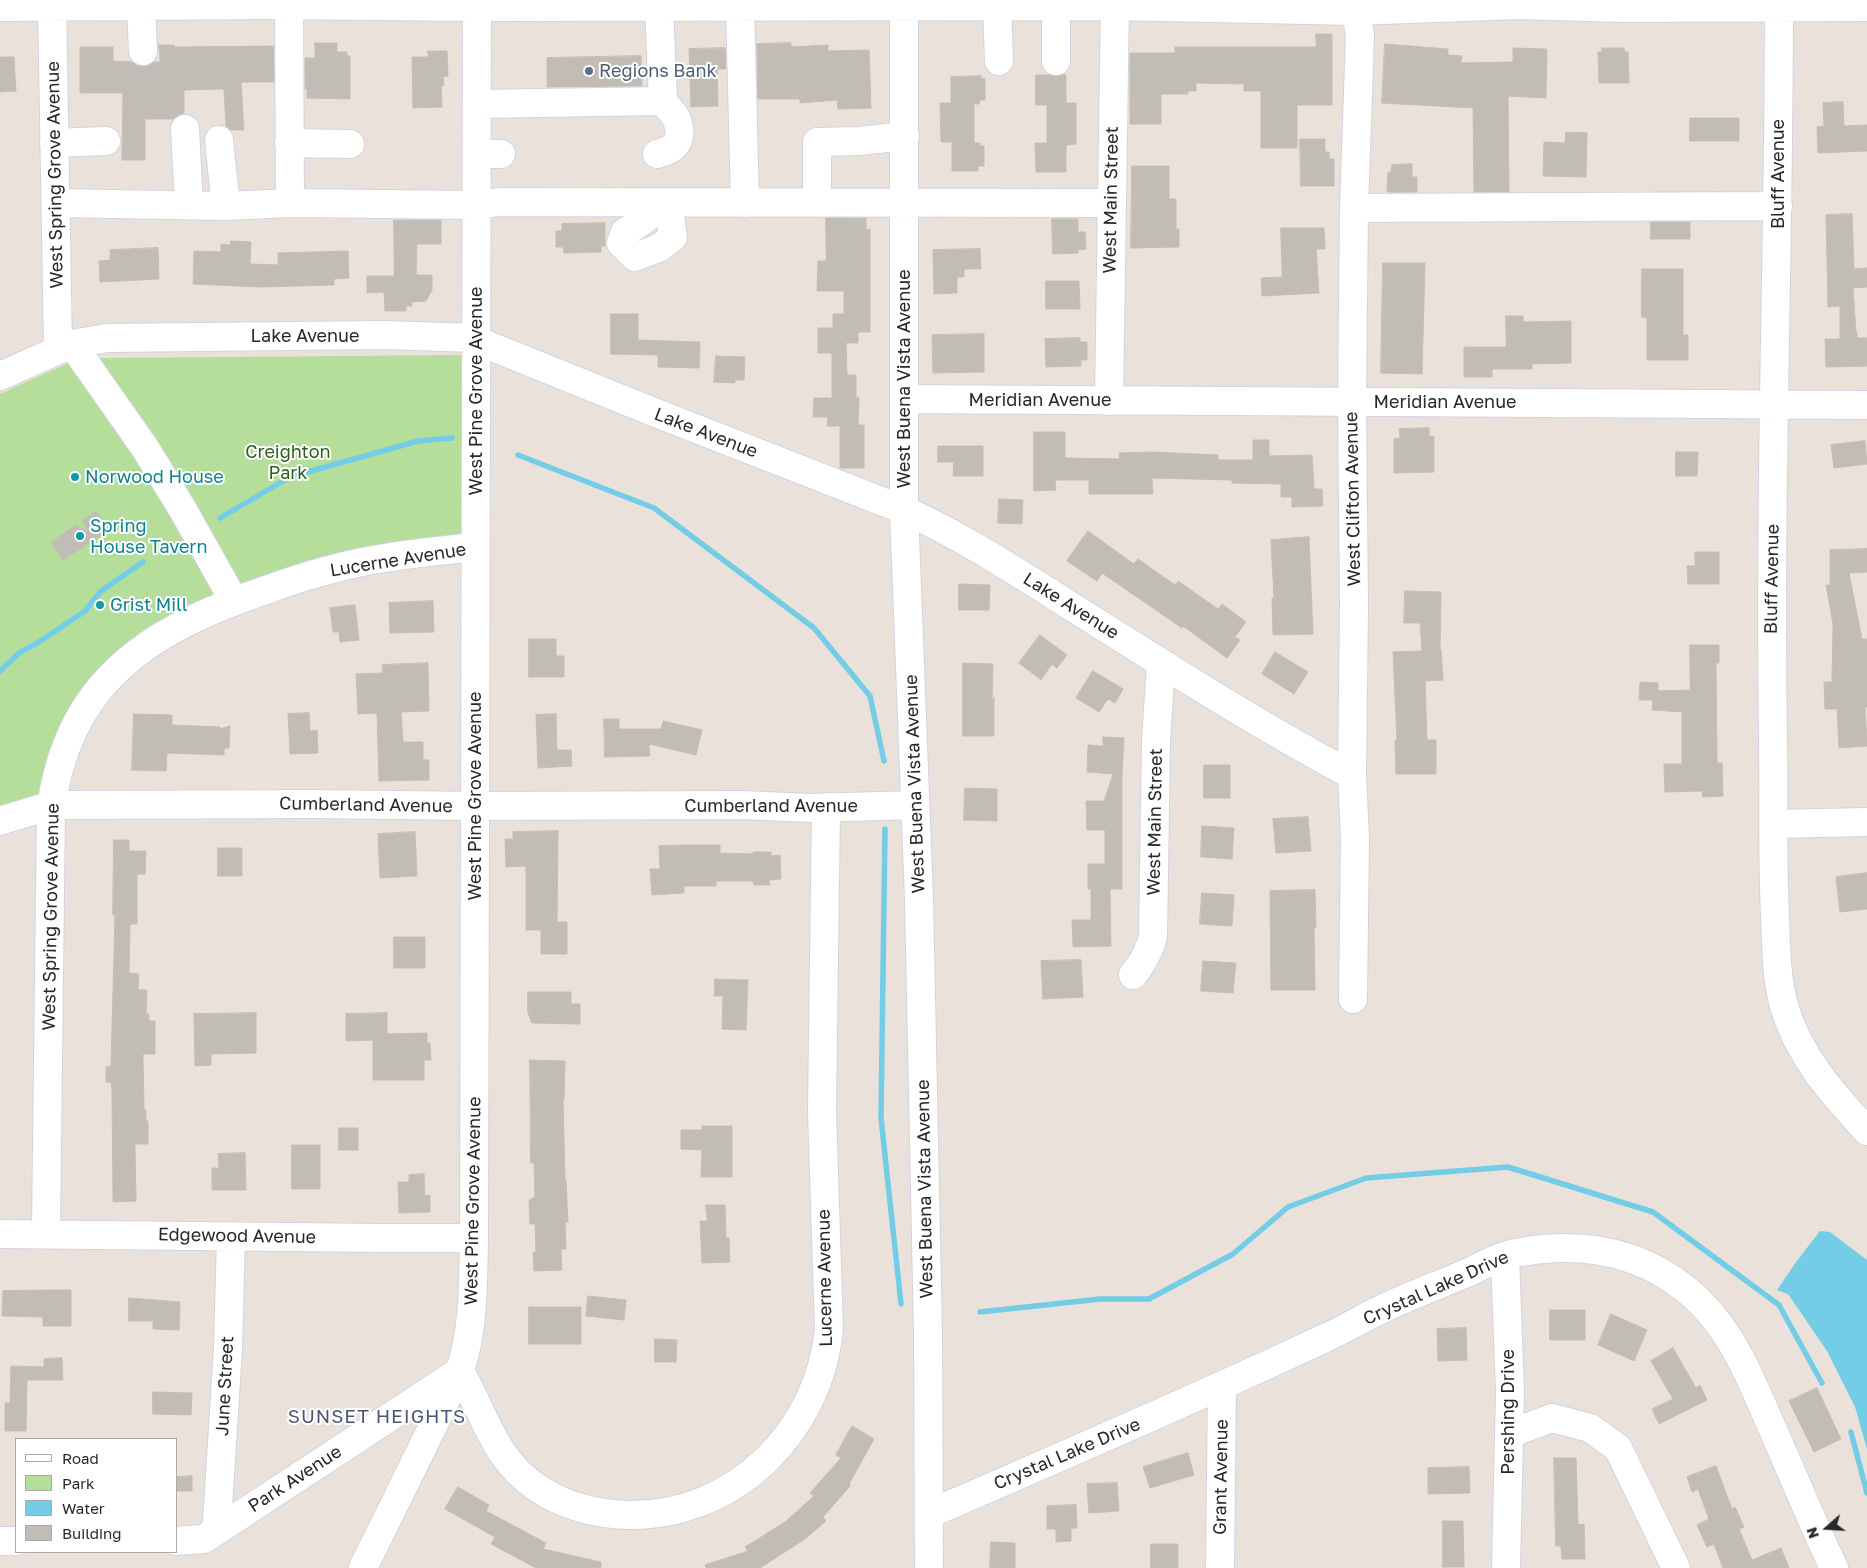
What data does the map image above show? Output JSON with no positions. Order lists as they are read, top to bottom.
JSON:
{
  "streets": {
    "street": [
      "Bluff Avenue",
      "West Spring Grove Avenue",
      "West Main Street",
      "Lake Avenue",
      "West Buena Vista Avenue",
      "West Pine Grove Avenue",
      "Meridian Avenue",
      "West Clifton Avenue",
      "Lucerne Avenue",
      "Cumberland Avenue",
      "Edgewood Avenue",
      "Crystal Lake Drive",
      "June Street",
      "Pershing Drive",
      "Grant Avenue",
      "Park Avenue"
    ]
  },
  "crossings": [
    ["Bluff Avenue", "Meridian Avenue"],
    ["West Spring Grove Avenue", "Lake Avenue"],
    ["West Spring Grove Avenue", "Lucerne Avenue"],
    ["West Spring Grove Avenue", "Cumberland Avenue"],
    ["West Spring Grove Avenue", "Edgewood Avenue"],
    ["West Main Street", "Lake Avenue"],
    ["West Main Street", "Meridian Avenue"],
    ["Lake Avenue", "West Buena Vista Avenue"],
    ["Lake Avenue", "West Pine Grove Avenue"],
    ["Lake Avenue", "West Clifton Avenue"],
    ["West Buena Vista Avenue", "Meridian Avenue"],
    ["West Buena Vista Avenue", "Cumberland Avenue"],
    ["West Buena Vista Avenue", "Crystal Lake Drive"],
    ["West Pine Grove Avenue", "Lucerne Avenue"],
    ["West Pine Grove Avenue", "Cumberland Avenue"],
    ["West Pine Grove Avenue", "Edgewood Avenue"],
    ["West Pine Grove Avenue", "Park Avenue"],
    ["Meridian Avenue", "West Clifton Avenue"],
    ["Lucerne Avenue", "Cumberland Avenue"],
    ["Lucerne Avenue", "Park Avenue"],
    ["Edgewood Avenue", "June Street"],
    ["Crystal Lake Drive", "Pershing Drive"],
    ["Crystal Lake Drive", "Grant Avenue"],
    ["June Street", "Park Avenue"]
  ],
  "districts": ["SUNSET HEIGHTS"],
  "parks": ["Creighton Park"],
  "places": [
    "Regions Bank",
    "Norwood House",
    "Spring House Tavern",
    "Grist Mill"
  ],
  "legend": [
    "Road",
    "Park",
    "Water",
    "Building"
  ],
  "north": "left"
}
